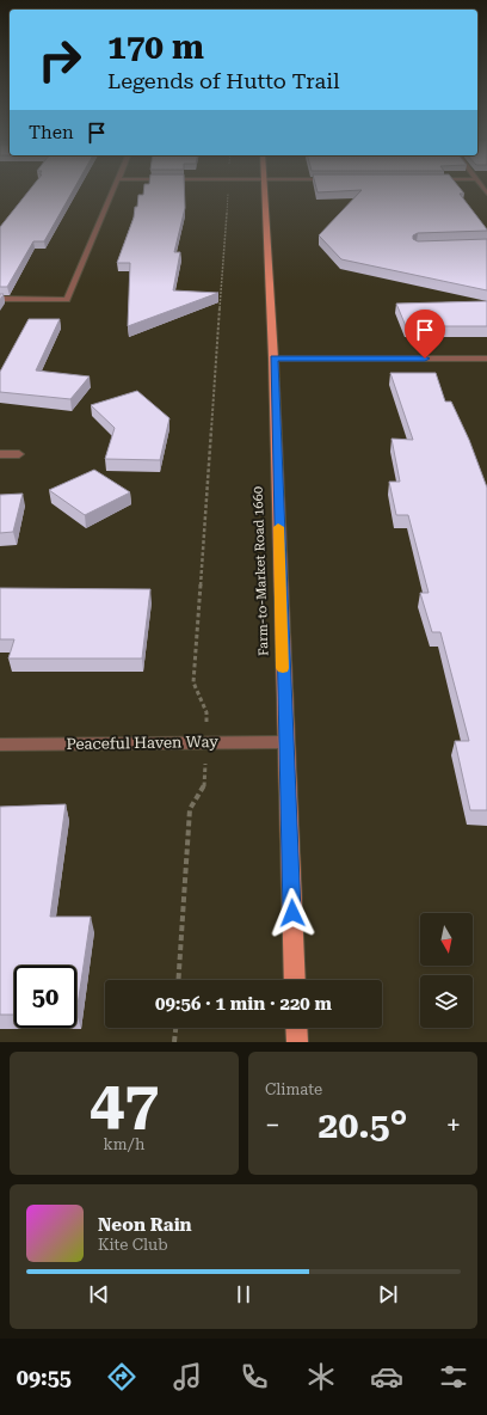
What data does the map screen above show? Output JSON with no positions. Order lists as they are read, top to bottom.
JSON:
{
  "streets": {
    "main road": ["Farm-to-Market Road 1660"],
    "street": ["Peaceful Haven Way"]
  },
  "crossings": [
    ["Farm-to-Market Road 1660", "Peaceful Haven Way"]
  ],
  "north": "bottom",
  "page": {
    "turn": ["170 m", "Legends of Hutto Trail"],
    "then": "Then",
    "limit": "50",
    "trip": "09:56 · 1 min · 220 m",
    "tile": [
      ["47", "km/h"],
      "Climate"
    ],
    "heat": ["−", "20.5°", "+"],
    "song": ["Neon Rain", "Kite Club"],
    "tabs": "09:55"
  }
}
